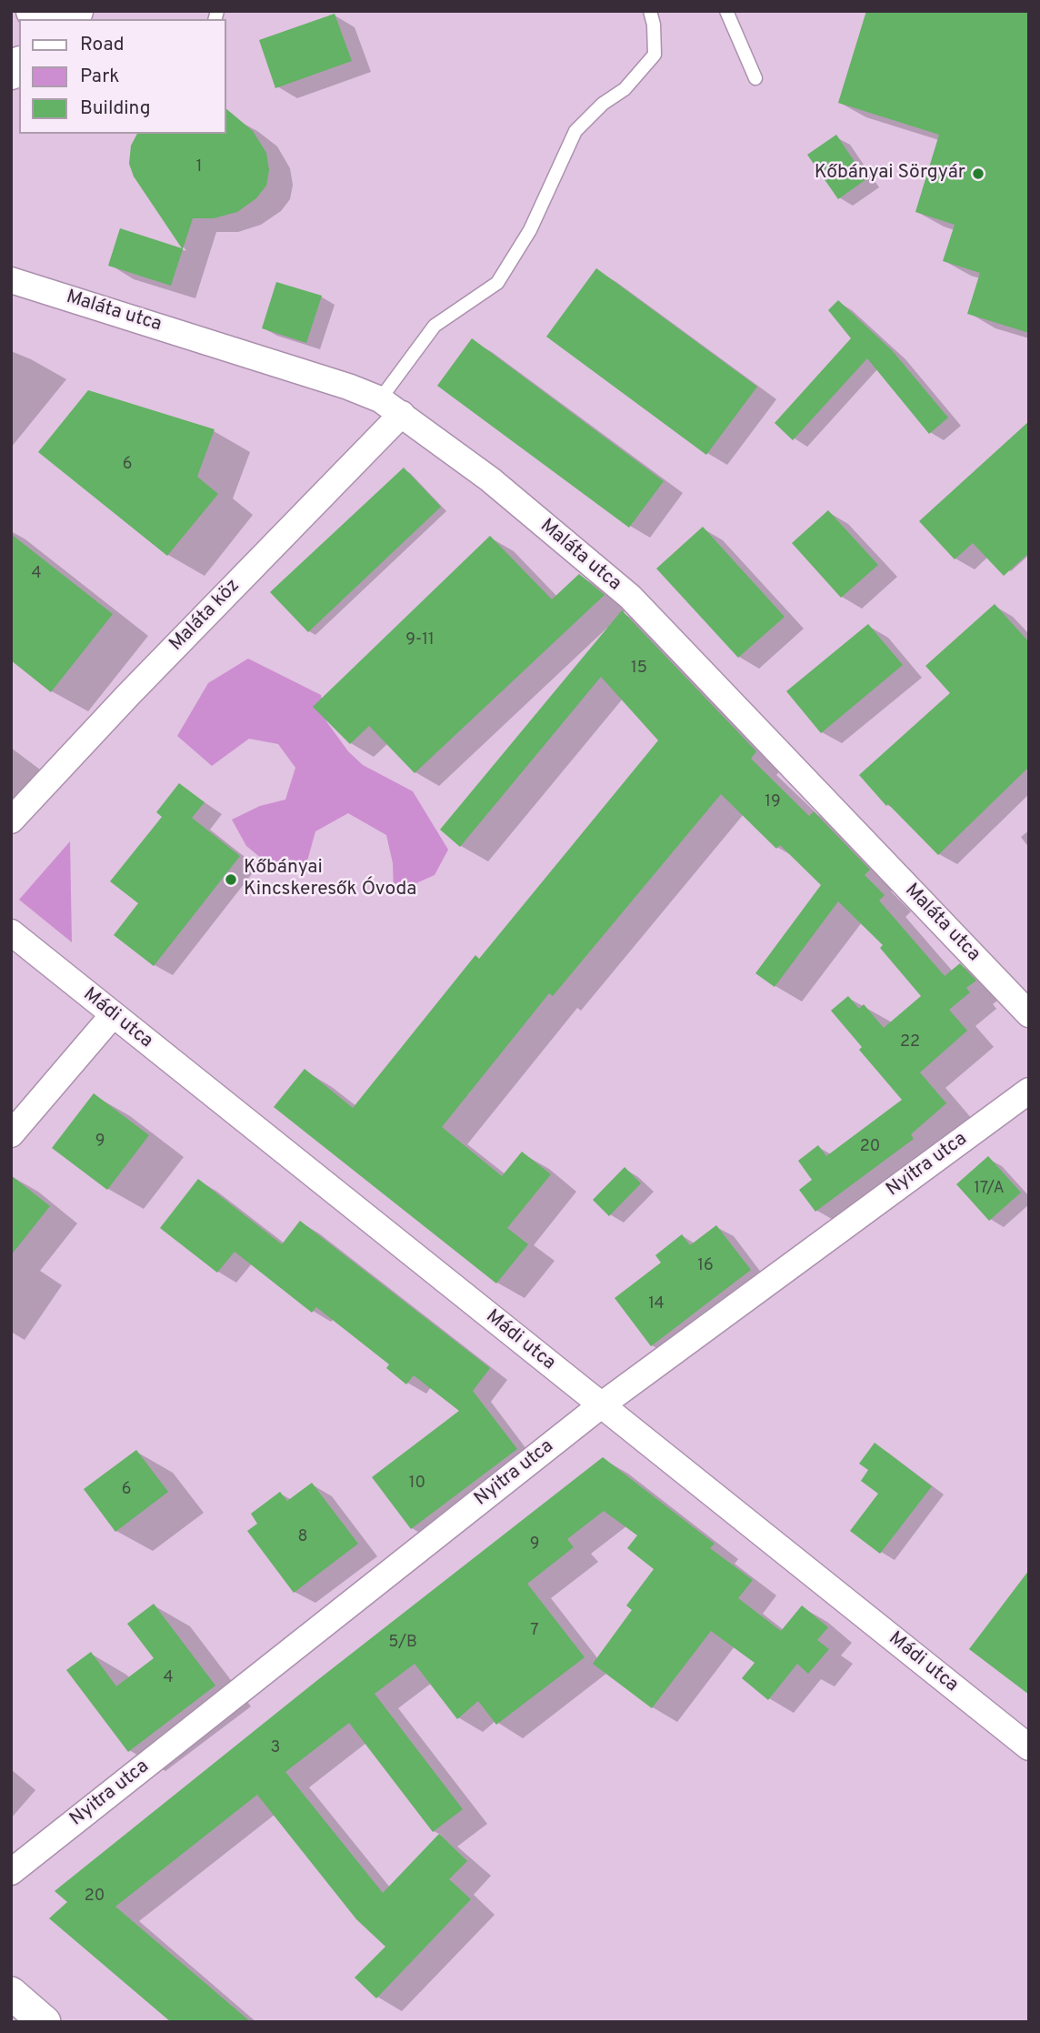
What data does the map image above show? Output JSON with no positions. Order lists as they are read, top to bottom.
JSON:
{
  "streets": {
    "street": [
      "Maláta utca",
      "Maláta köz",
      "Mádi utca",
      "Nyitra utca"
    ]
  },
  "crossings": [
    ["Maláta utca", "Maláta köz"],
    ["Mádi utca", "Nyitra utca"]
  ],
  "places": ["Kőbányai Sörgyár", "Kőbányai Kincskeresők Óvoda"],
  "house_numbers": [
    "1",
    "6",
    "4",
    "9-11",
    "15",
    "19",
    "22",
    "9",
    "20",
    "17/A",
    "16",
    "14",
    "10",
    "6",
    "8",
    "9",
    "7",
    "5/B",
    "4",
    "3",
    "20"
  ],
  "legend": ["Road", "Park", "Building"]
}
